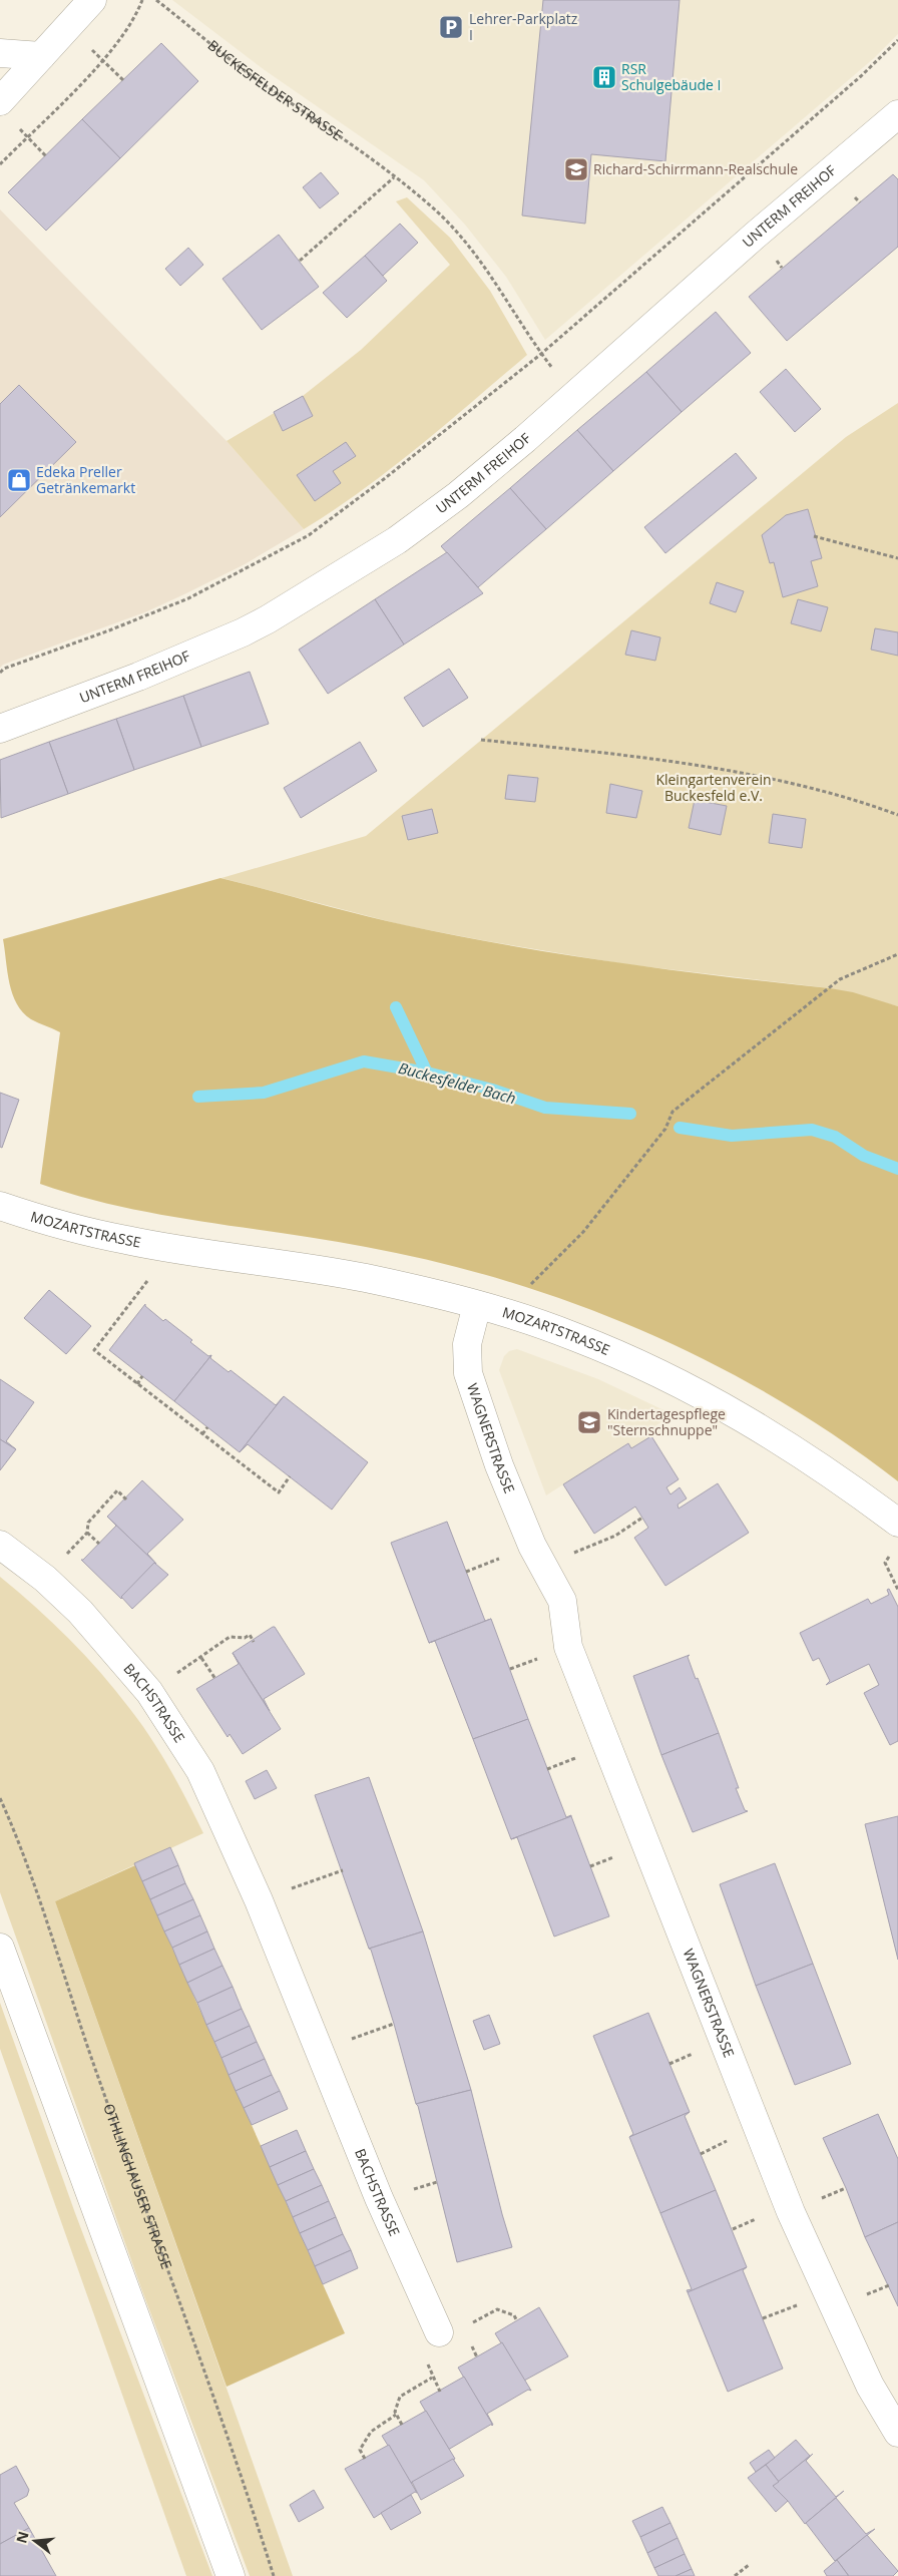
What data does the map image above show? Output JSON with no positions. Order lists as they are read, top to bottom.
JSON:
{
  "streets": {
    "street": [
      "UNTERM FREIHOF",
      "MOZARTSTRASSE",
      "WAGNERSTRASSE",
      "BACHSTRASSE"
    ],
    "path": ["BUCKESFELDER STRASSE", "OTHLINGHAUSER STRASSE"]
  },
  "crossings": [
    ["MOZARTSTRASSE", "WAGNERSTRASSE"]
  ],
  "water": ["Buckesfelder Bach"],
  "parks": ["Kleingartenverein Buckesfeld e.V."],
  "places": {
    "parking": ["Lehrer-Parkplatz I"],
    "building": ["RSR Schulgebäude I"],
    "school or university": ["Richard-Schirrmann-Realschule", "Kindertagespflege \"Sternschnuppe\""],
    "shop": ["Edeka Preller Getränkemarkt"]
  },
  "north": "left"
}
